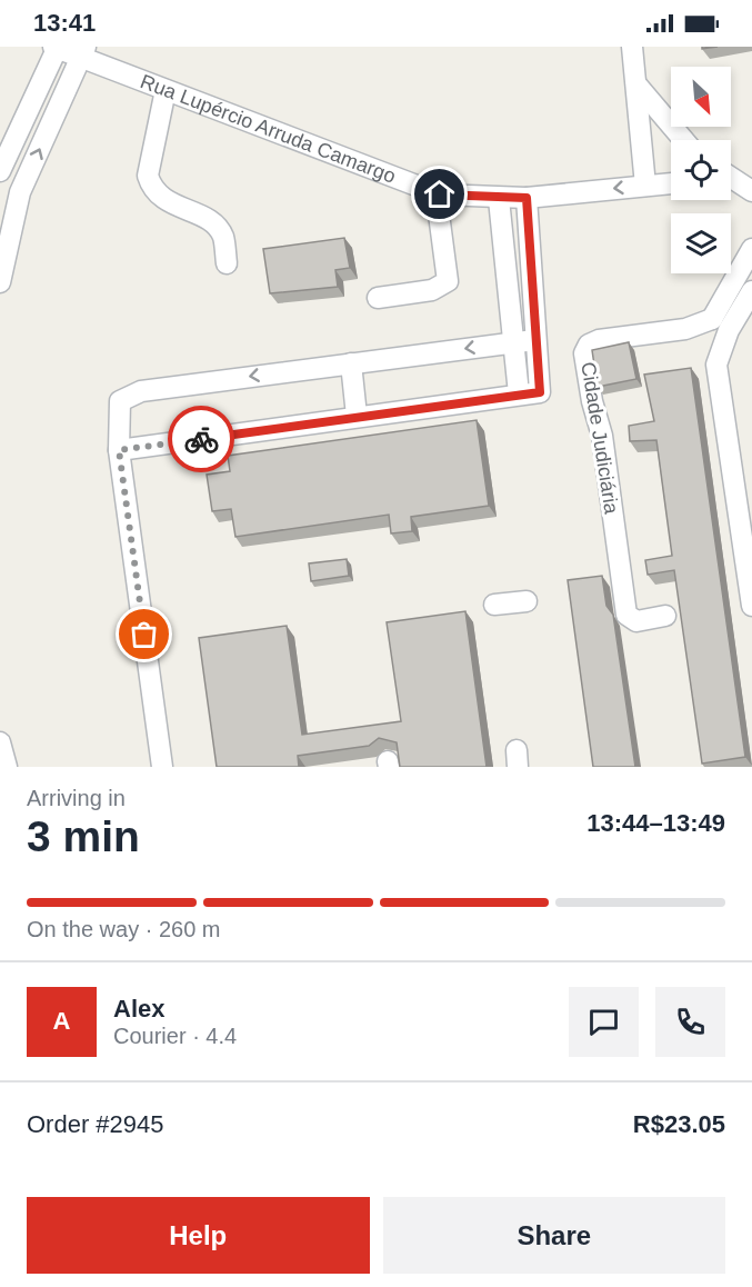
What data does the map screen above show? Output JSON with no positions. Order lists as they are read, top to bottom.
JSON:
{
  "streets": {
    "street": ["Rua Lupércio Arruda Camargo", "Cidade Judiciária"]
  },
  "north": "bottom right",
  "page": {
    "status": "13:41",
    "heading": ["3 min", "Arriving in", "13:44–13:49"],
    "panel": [
      "Alex",
      "Courier · 4.4",
      "Order #2945",
      "R$23.05"
    ],
    "bar": "On the way · 260 m",
    "round": "A",
    "buttons": ["Help", "Share"]
  }
}
